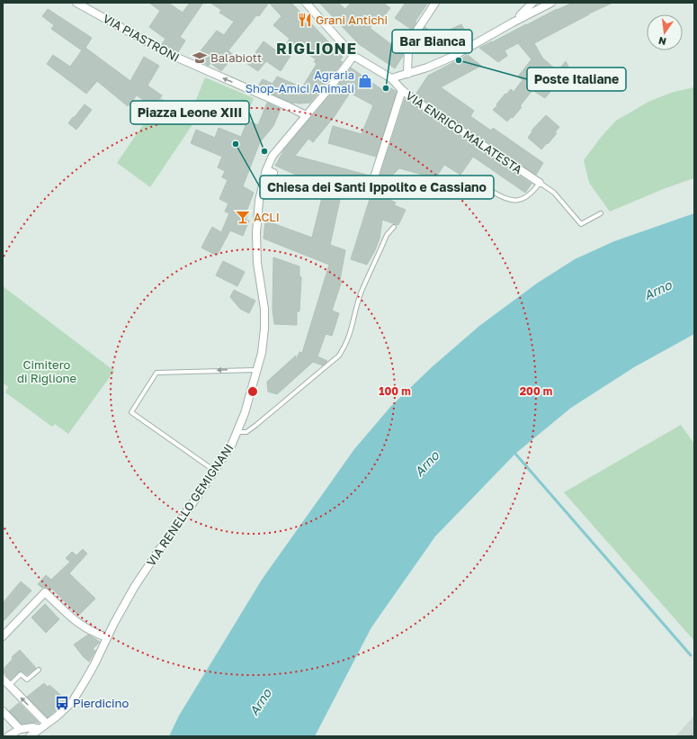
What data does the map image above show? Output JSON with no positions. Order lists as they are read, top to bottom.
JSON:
{
  "streets": {
    "street": ["VIA PIASTRONI", "VIA ENRICO MALATESTA", "VIA RENELLO GEMIGNANI"]
  },
  "crossings": [
    ["VIA PIASTRONI", "VIA RENELLO GEMIGNANI"],
    ["VIA ENRICO MALATESTA", "VIA RENELLO GEMIGNANI"]
  ],
  "one_way": ["VIA PIASTRONI"],
  "districts": ["RIGLIONE"],
  "water": ["Arno"],
  "parks": ["Cimitero di Riglione"],
  "places": {
    "restaurant": ["Grani Antichi"],
    "school or university": ["Balabiott"],
    "other": [
      "Poste Italiane",
      "Bar Bianca",
      "Chiesa dei Santi Ippolito e Cassiano",
      "Piazza Leone XIII"
    ],
    "shop": ["Agraria Shop-Amici Animali"],
    "bar": ["ACLI"],
    "bus stop": ["Pierdicino"]
  },
  "north": "bottom",
  "rings": ["100 m", "200 m"]
}
